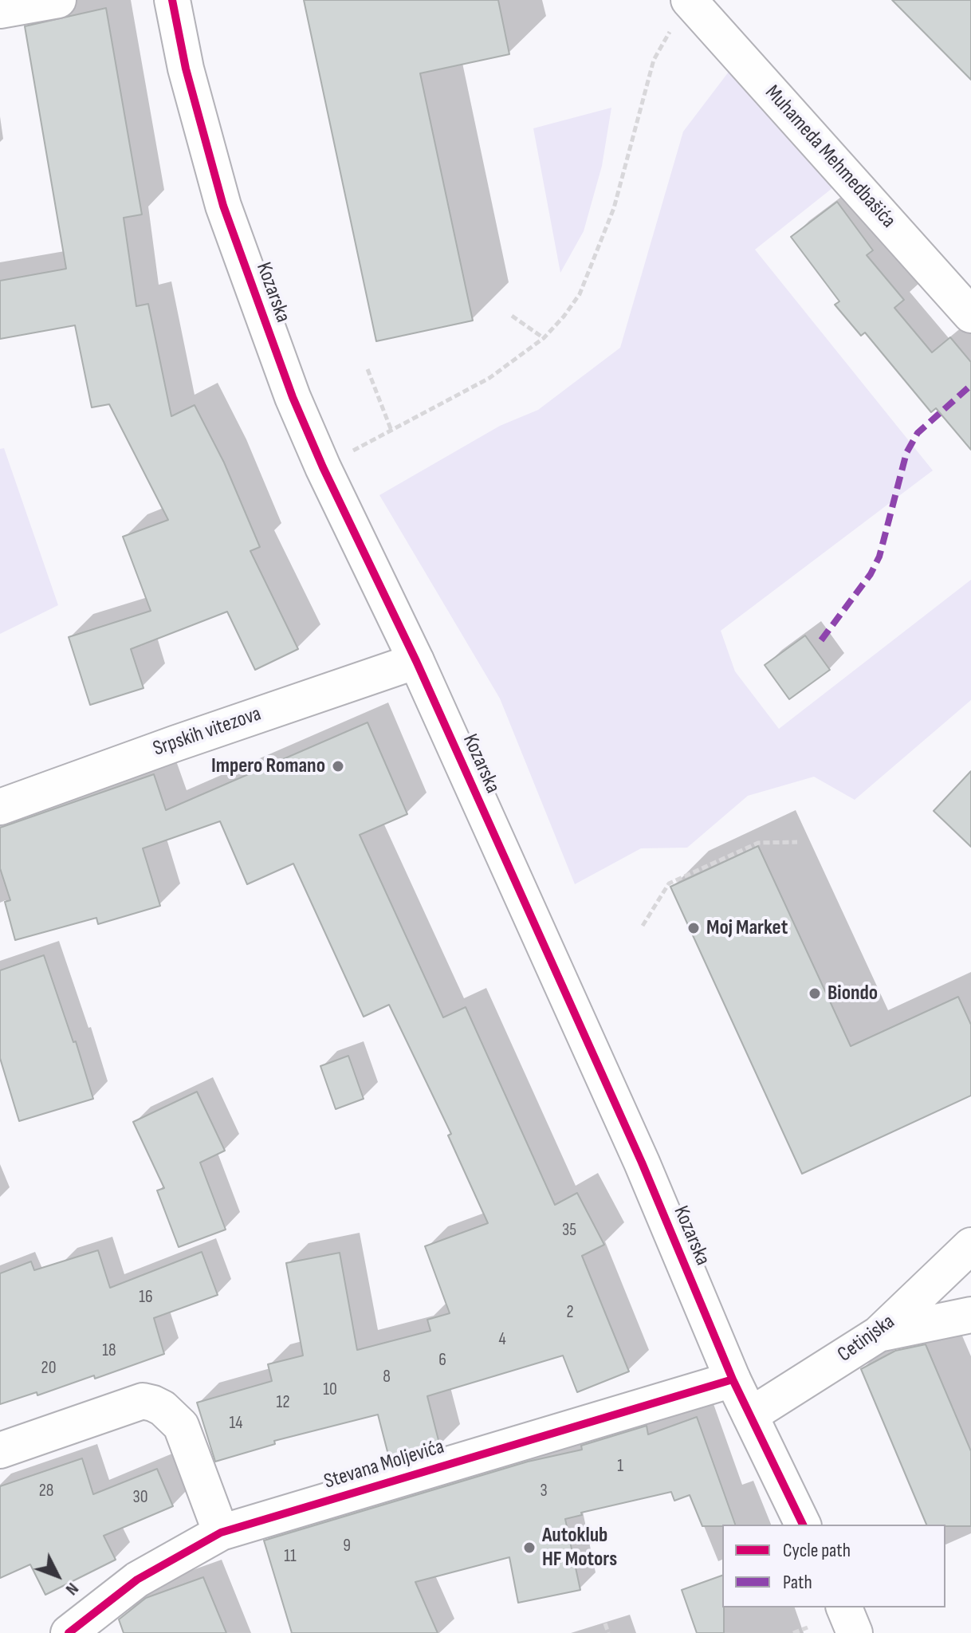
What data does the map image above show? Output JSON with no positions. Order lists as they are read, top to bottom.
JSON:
{
  "streets": {
    "street": [
      "Muhameda Mehmedbašića",
      "Kozarska",
      "Srpskih vitezova",
      "Cetinjska",
      "Stevana Moljevića"
    ]
  },
  "crossings": [
    ["Kozarska", "Srpskih vitezova"],
    ["Kozarska", "Cetinjska"],
    ["Kozarska", "Stevana Moljevića"]
  ],
  "places": [
    "Impero Romano",
    "Moj Market",
    "Biondo",
    "Autoklub HF Motors"
  ],
  "house_numbers": [
    "35",
    "16",
    "2",
    "4",
    "18",
    "6",
    "20",
    "8",
    "10",
    "12",
    "14",
    "1",
    "28",
    "3",
    "30",
    "9",
    "11"
  ],
  "legend": ["Cycle path", "Path"],
  "north": "bottom right"
}
